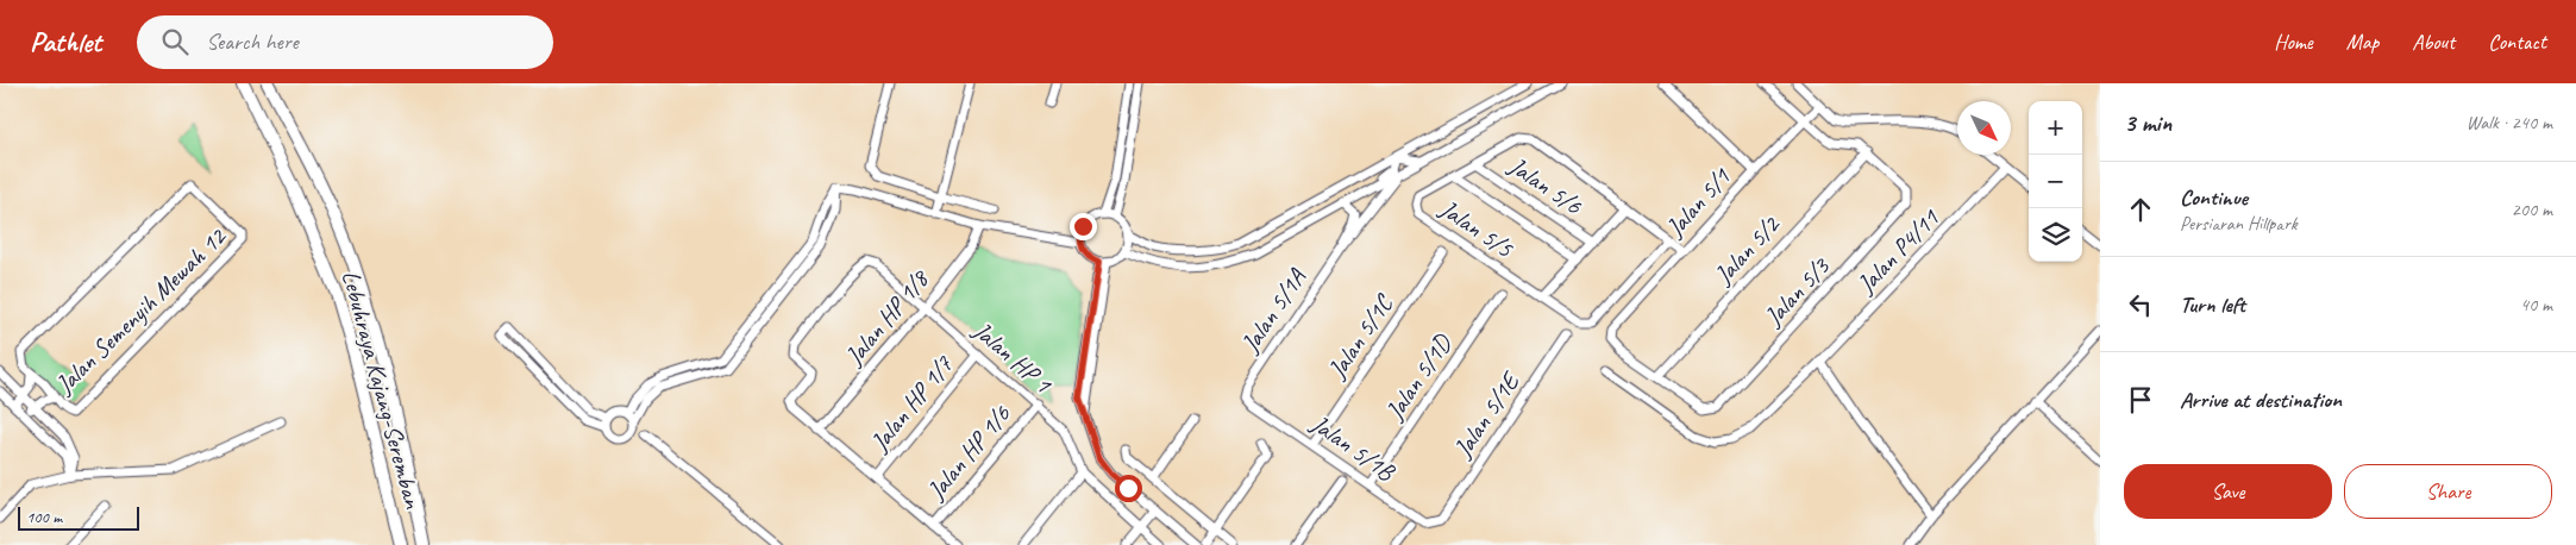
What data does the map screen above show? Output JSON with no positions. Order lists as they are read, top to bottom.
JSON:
{
  "streets": {
    "highway": ["Lebuhraya Kajang-Seremban"],
    "street": [
      "Jalan 5/6",
      "Jalan 5/1",
      "Jalan 5/5",
      "Jalan 5/2",
      "Jalan P4/11",
      "Jalan 5/3",
      "Jalan Semenyih Mewah 12",
      "Jalan 5/1A",
      "Jalan HP 1/8",
      "Jalan 5/1C",
      "Jalan HP 1",
      "Jalan 5/1D",
      "Jalan HP 1/7",
      "Jalan 5/1E",
      "Jalan 5/1B",
      "Jalan HP 1/6"
    ]
  },
  "crossings": [
    ["Jalan 5/6", "Jalan 5/5"],
    ["Jalan 5/1", "Jalan 5/5"],
    ["Jalan 5/1", "Jalan 5/3"],
    ["Jalan 5/2", "Jalan 5/3"],
    ["Jalan 5/1A", "Jalan 5/1B"],
    ["Jalan HP 1/8", "Jalan HP 1"],
    ["Jalan 5/1C", "Jalan 5/1B"],
    ["Jalan HP 1", "Jalan HP 1/7"],
    ["Jalan HP 1", "Jalan HP 1/6"],
    ["Jalan 5/1D", "Jalan 5/1B"],
    ["Jalan 5/1E", "Jalan 5/1B"]
  ],
  "scale_bar": "100 m",
  "north": "bottom right",
  "page": {
    "header": "Pathlet",
    "search": "Search here",
    "nav": [
      "Home",
      "Map",
      "About",
      "Contact"
    ],
    "heading": ["3 min", "Walk · 240 m"],
    "map_buttons": ["+", "−"],
    "list": [
      ["Continue", "Persiaran Hillpark", "200 m"],
      ["Turn left", "40 m"],
      "Arrive at destination"
    ],
    "buttons": ["Save", "Share"],
    "scale": "100 m"
  }
}
